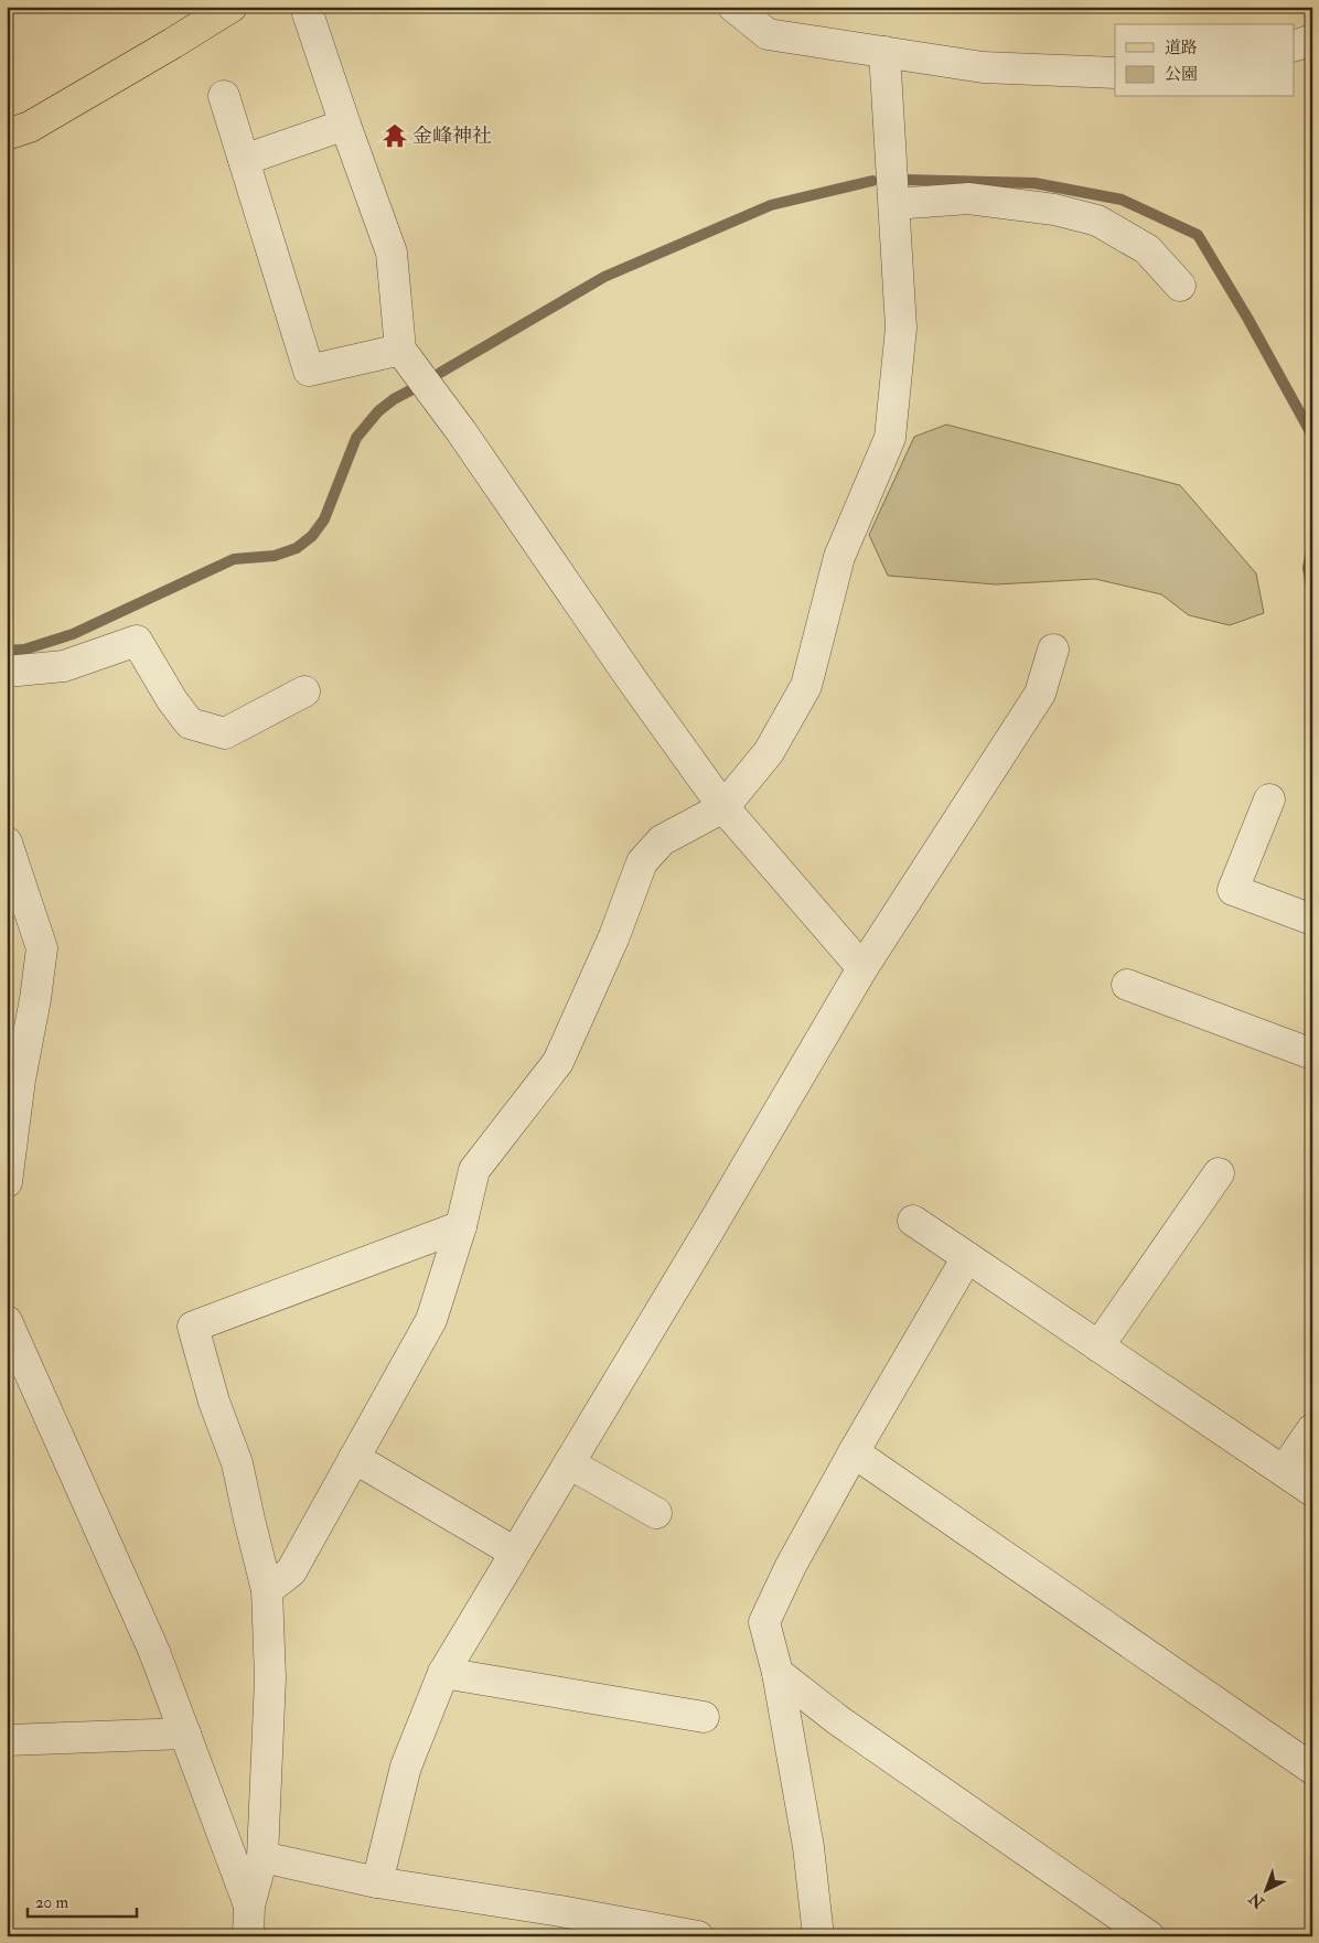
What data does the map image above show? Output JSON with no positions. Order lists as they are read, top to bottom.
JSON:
{
  "places": {
    "temple": ["金峰神社"]
  },
  "legend": ["道路", "公園"],
  "scale_bar": "20 m",
  "north": "bottom left"
}
